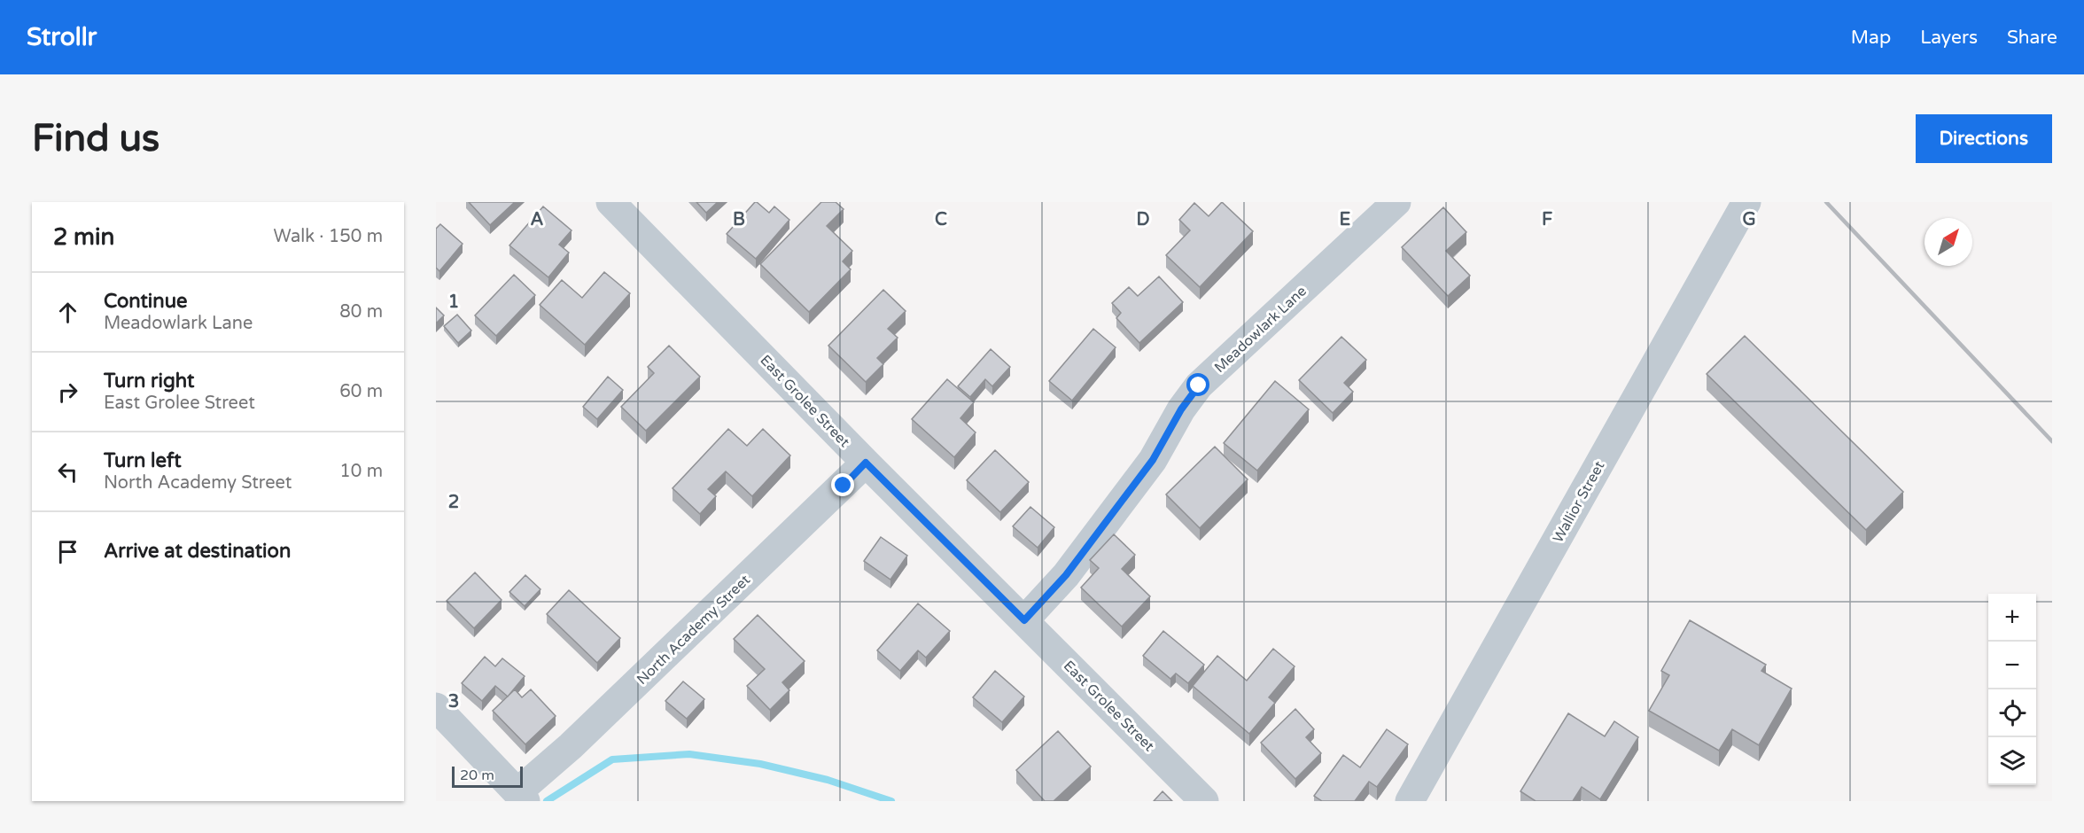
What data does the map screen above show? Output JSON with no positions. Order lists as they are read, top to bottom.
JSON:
{
  "streets": {
    "street": [
      "Meadowlark Lane",
      "East Grolee Street",
      "Wallior Street",
      "North Academy Street"
    ]
  },
  "crossings": [
    ["Meadowlark Lane", "East Grolee Street"],
    ["East Grolee Street", "North Academy Street"]
  ],
  "scale_bar": "20 m",
  "north": "top right",
  "page": {
    "header": "Strollr",
    "nav": ["Map", "Layers", "Share"],
    "buttons": "Directions",
    "title": "Find us",
    "heading": ["2 min", "Walk · 150 m"],
    "list": [
      ["Continue", "Meadowlark Lane", "80 m"],
      ["Turn right", "East Grolee Street", "60 m"],
      ["Turn left", "North Academy Street", "10 m"],
      "Arrive at destination"
    ],
    "map_buttons": ["+", "−"],
    "scale": "20 m"
  },
  "grid": {
    "columns": [
      "A",
      "B",
      "C",
      "D",
      "E",
      "F",
      "G"
    ],
    "rows": ["1", "2", "3"]
  }
}
